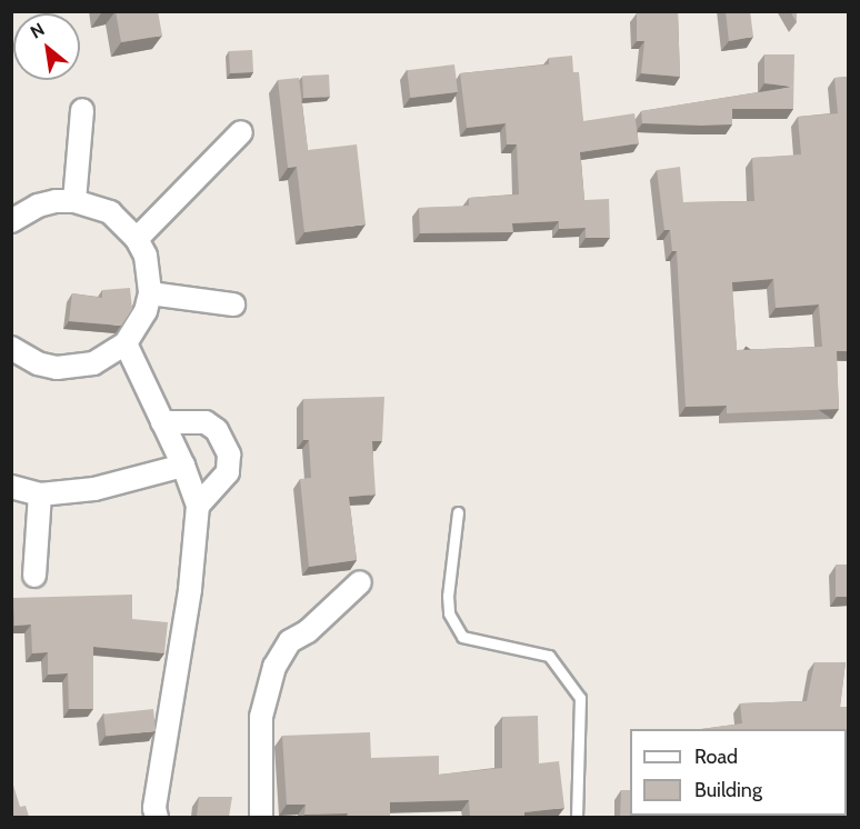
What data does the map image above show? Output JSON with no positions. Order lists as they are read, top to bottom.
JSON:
{
  "legend": ["Road", "Building"],
  "north": "top left"
}
